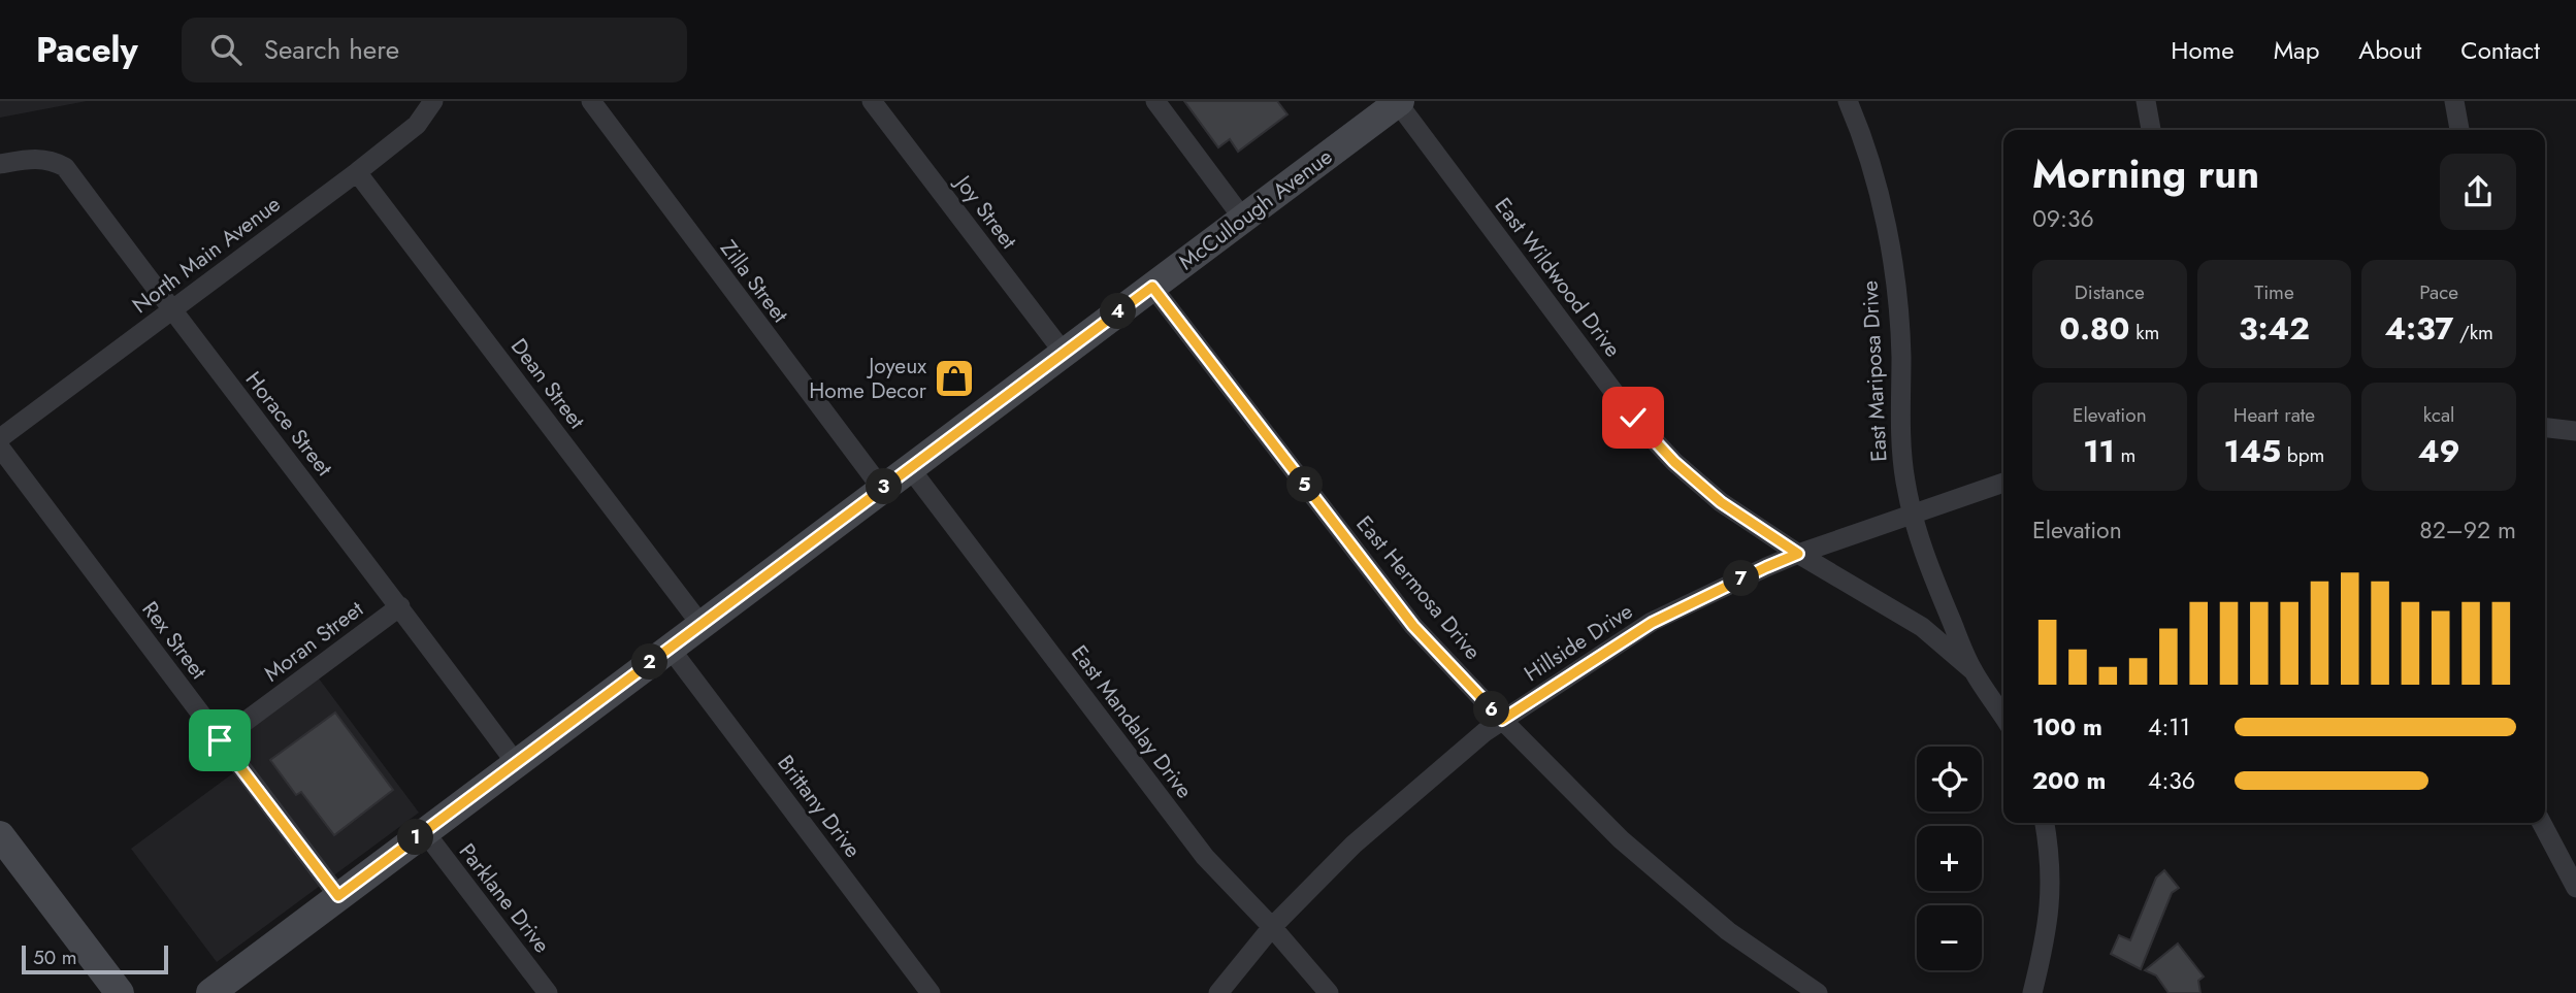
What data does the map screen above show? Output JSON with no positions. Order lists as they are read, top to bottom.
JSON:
{
  "streets": {
    "main road": ["McCullough Avenue"],
    "street": [
      "Joy Street",
      "North Main Avenue",
      "East Wildwood Drive",
      "Zilla Street",
      "East Mariposa Drive",
      "Dean Street",
      "Horace Street",
      "East Hermosa Drive",
      "Rex Street",
      "Moran Street",
      "Hillside Drive",
      "East Mandalay Drive",
      "Brittany Drive",
      "Parklane Drive"
    ]
  },
  "crossings": [
    ["McCullough Avenue", "Joy Street"],
    ["McCullough Avenue", "East Wildwood Drive"],
    ["McCullough Avenue", "Zilla Street"],
    ["McCullough Avenue", "Dean Street"],
    ["McCullough Avenue", "Horace Street"],
    ["McCullough Avenue", "East Hermosa Drive"],
    ["McCullough Avenue", "Rex Street"],
    ["McCullough Avenue", "East Mandalay Drive"],
    ["McCullough Avenue", "Brittany Drive"],
    ["McCullough Avenue", "Parklane Drive"],
    ["North Main Avenue", "Dean Street"],
    ["North Main Avenue", "Horace Street"],
    ["East Wildwood Drive", "East Mariposa Drive"],
    ["East Wildwood Drive", "Hillside Drive"],
    ["East Mariposa Drive", "Hillside Drive"],
    ["Horace Street", "Moran Street"],
    ["East Hermosa Drive", "Hillside Drive"],
    ["Rex Street", "Moran Street"],
    ["Hillside Drive", "East Mandalay Drive"]
  ],
  "places": {
    "shop": ["Joyeux Home Decor"]
  },
  "scale_bar": "50 m",
  "page": {
    "header": "Pacely",
    "search": "Search here",
    "nav": [
      "Home",
      "Map",
      "About",
      "Contact"
    ],
    "heading": ["Morning run", "09:36"],
    "stats": [
      ["Distance", "0.80 km"],
      ["Time", "3:42"],
      ["Pace", "4:37 /km"],
      ["Elevation", "11 m"],
      ["Heart rate", "145 bpm"],
      ["kcal", "49"]
    ],
    "pins": [
      "4",
      "5",
      "3",
      "7",
      "2",
      "6",
      "1"
    ],
    "chart": ["Elevation", "82–92 m"],
    "list": [
      {
        "name": "100 m",
        "note": "4:11"
      },
      {
        "name": "200 m",
        "note": "4:36"
      }
    ],
    "map_buttons": ["+", "−"],
    "scale": "50 m"
  }
}
